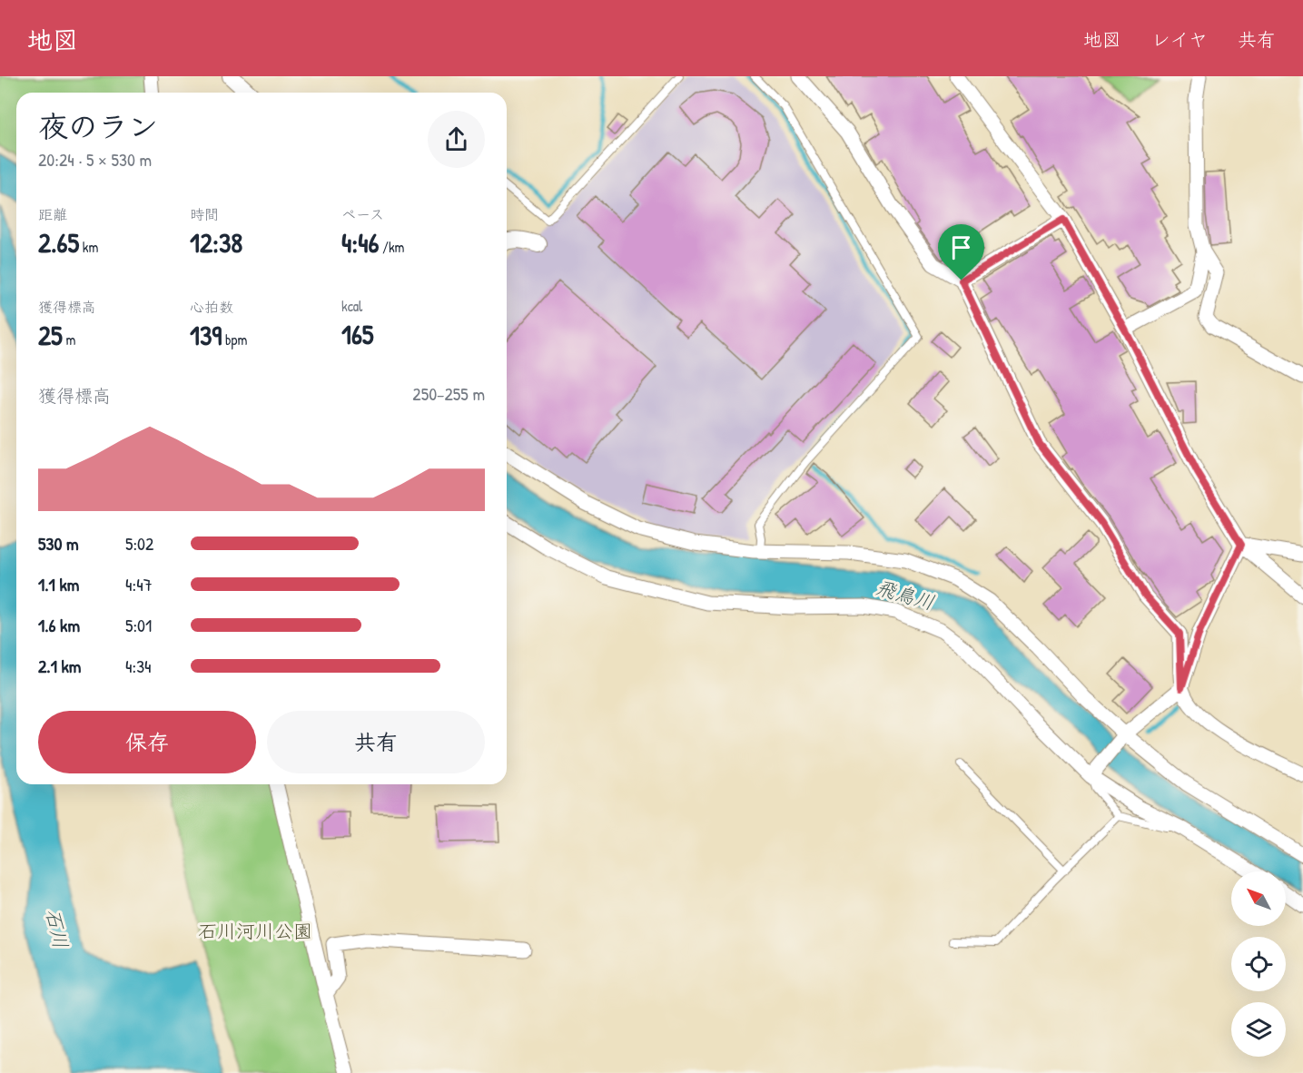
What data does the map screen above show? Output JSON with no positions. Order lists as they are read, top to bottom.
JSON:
{
  "water": ["飛鳥川", "石川"],
  "parks": ["石川河川公園"],
  "north": "top left",
  "page": {
    "header": "地図",
    "nav": ["地図", "レイヤ", "共有"],
    "heading": ["夜のラン", "20:24 · 5 × 530 m"],
    "stats": [
      ["距離", "2.65 km"],
      ["時間", "12:38"],
      ["ペース", "4:46 /km"],
      ["獲得標高", "25 m"],
      ["心拍数", "139 bpm"],
      ["kcal", "165"]
    ],
    "chart": ["獲得標高", "250–255 m"],
    "list": [
      {
        "name": "530 m",
        "note": "5:02"
      },
      {
        "name": "1.1 km",
        "note": "4:47"
      },
      {
        "name": "1.6 km",
        "note": "5:01"
      },
      {
        "name": "2.1 km",
        "note": "4:34"
      }
    ],
    "buttons": ["保存", "共有"]
  }
}
